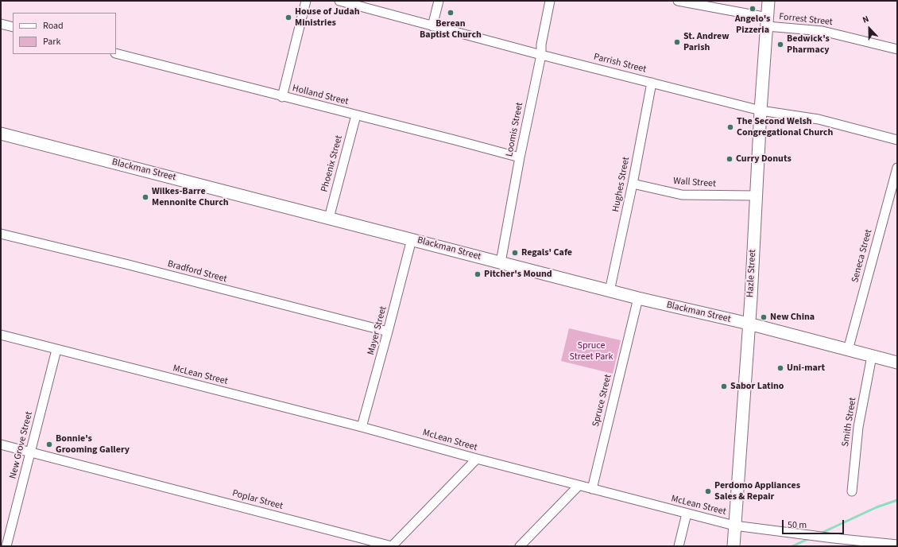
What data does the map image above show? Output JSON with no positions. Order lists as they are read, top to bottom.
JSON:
{
  "streets": {
    "main road": ["Blackman Street", "Hazle Street"],
    "street": [
      "Forrest Street",
      "Parrish Street",
      "Holland Street",
      "Loomis Street",
      "Phoenix Street",
      "Wall Street",
      "Hughes Street",
      "Seneca Street",
      "Bradford Street",
      "Mayer Street",
      "McLean Street",
      "Spruce Street",
      "Smith Street",
      "New Grove Street",
      "Poplar Street"
    ]
  },
  "crossings": [
    ["Forrest Street", "Hazle Street"],
    ["Parrish Street", "Loomis Street"],
    ["Parrish Street", "Hughes Street"],
    ["Parrish Street", "Hazle Street"],
    ["Holland Street", "Loomis Street"],
    ["Holland Street", "Phoenix Street"],
    ["Loomis Street", "Blackman Street"],
    ["Phoenix Street", "Blackman Street"],
    ["Blackman Street", "Hughes Street"],
    ["Blackman Street", "Seneca Street"],
    ["Blackman Street", "Hazle Street"],
    ["Blackman Street", "Mayer Street"],
    ["Blackman Street", "Spruce Street"],
    ["Blackman Street", "Smith Street"],
    ["Wall Street", "Hughes Street"],
    ["Wall Street", "Hazle Street"],
    ["Bradford Street", "Mayer Street"],
    ["Hazle Street", "McLean Street"],
    ["Mayer Street", "McLean Street"],
    ["McLean Street", "Spruce Street"],
    ["McLean Street", "New Grove Street"],
    ["McLean Street", "Poplar Street"],
    ["New Grove Street", "Poplar Street"]
  ],
  "parks": ["Spruce Street Park"],
  "places": [
    "Angelo's Pizzeria",
    "Berean Baptist Church",
    "House of Judah Ministries",
    "St. Andrew Parish",
    "Bedwick's Pharmacy",
    "The Second Welsh Congregational Church",
    "Curry Donuts",
    "Wilkes-Barre Mennonite Church",
    "Regals' Cafe",
    "Pitcher's Mound",
    "New China",
    "Uni-mart",
    "Sabor Latino",
    "Bonnie's Grooming Gallery",
    "Perdomo Appliances Sales & Repair"
  ],
  "legend": ["Road", "Park"],
  "scale_bar": "50 m",
  "north": "top"
}
